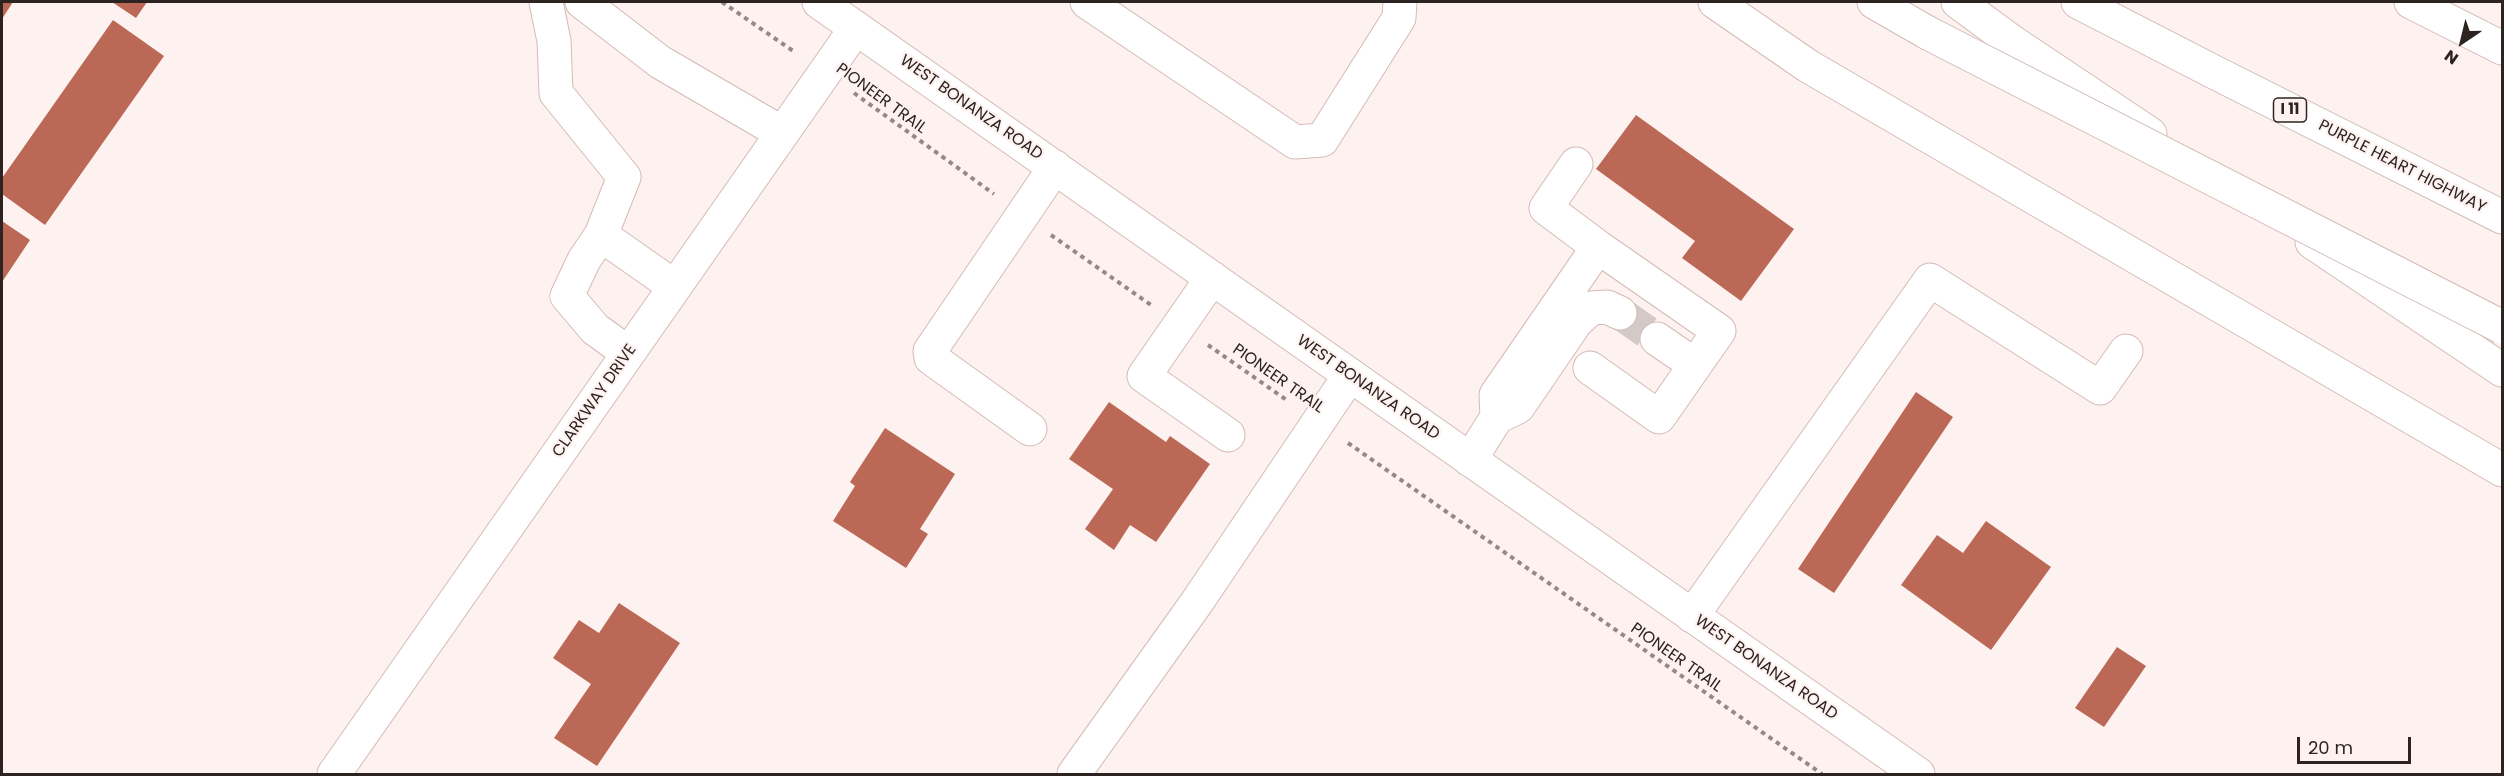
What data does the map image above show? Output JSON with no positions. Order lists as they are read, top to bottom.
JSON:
{
  "streets": {
    "main road": [
      "WEST BONANZA ROAD",
      "I 11",
      "PURPLE HEART HIGHWAY",
      "CLARKWAY DRIVE"
    ],
    "path": ["PIONEER TRAIL"]
  },
  "crossings": [
    ["PIONEER TRAIL", "CLARKWAY DRIVE"],
    ["WEST BONANZA ROAD", "CLARKWAY DRIVE"]
  ],
  "scale_bar": "20 m",
  "north": "bottom left"
}
